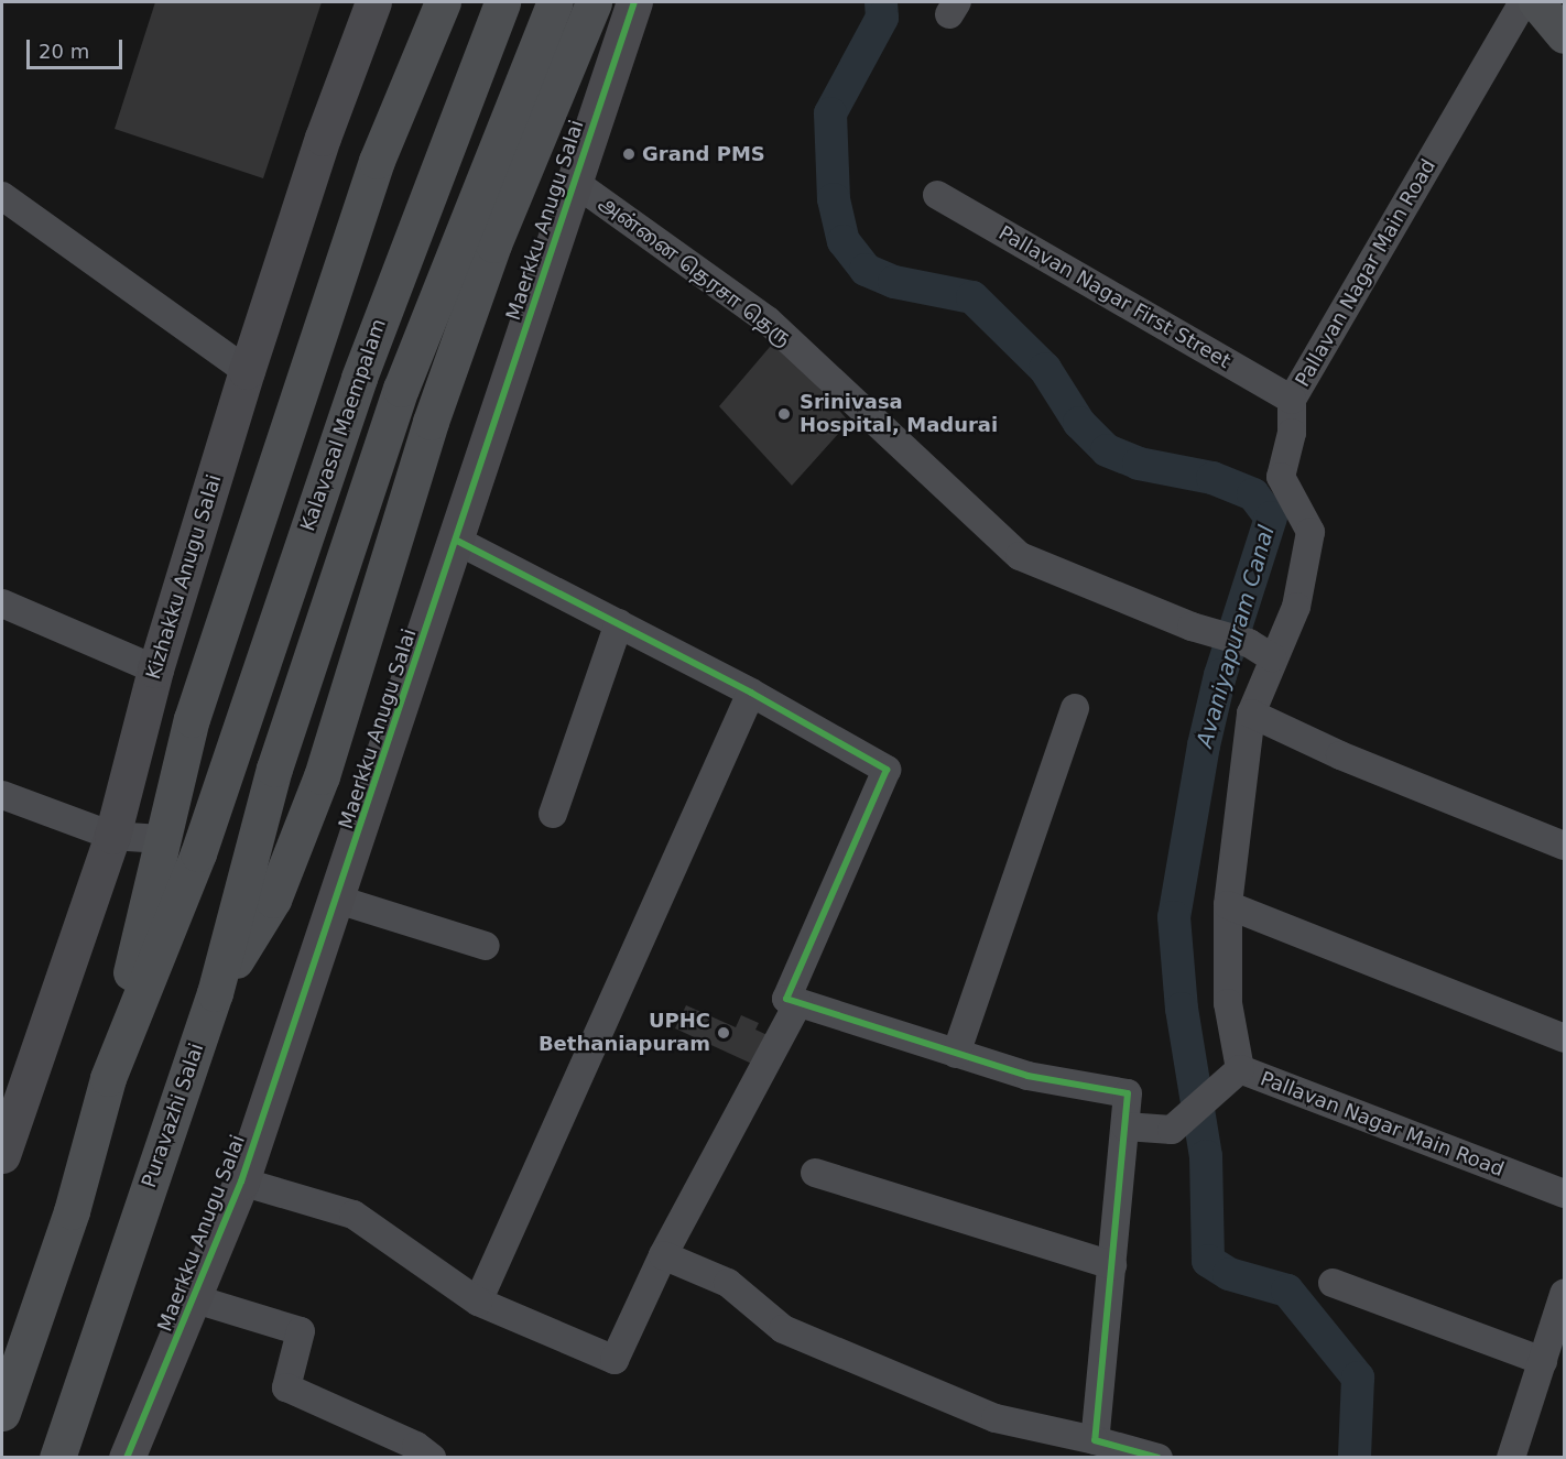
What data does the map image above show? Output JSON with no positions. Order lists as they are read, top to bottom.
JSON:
{
  "streets": {
    "main road": ["Kalavasal Maempalam", "Puravazhi Salai"],
    "street": [
      "Maerkku Anugu Salai",
      "அன்னை தெரசா தெரு",
      "Pallavan Nagar Main Road",
      "Pallavan Nagar First Street",
      "Kizhakku Anugu Salai"
    ]
  },
  "crossings": [
    ["Maerkku Anugu Salai", "அன்னை தெரசா தெரு"],
    ["அன்னை தெரசா தெரு", "Pallavan Nagar Main Road"],
    ["Pallavan Nagar Main Road", "Pallavan Nagar First Street"]
  ],
  "water": ["Avaniyapuram Canal"],
  "places": ["Grand PMS", "Srinivasa Hospital, Madurai", "UPHC Bethaniapuram"],
  "scale_bar": "20 m"
}
